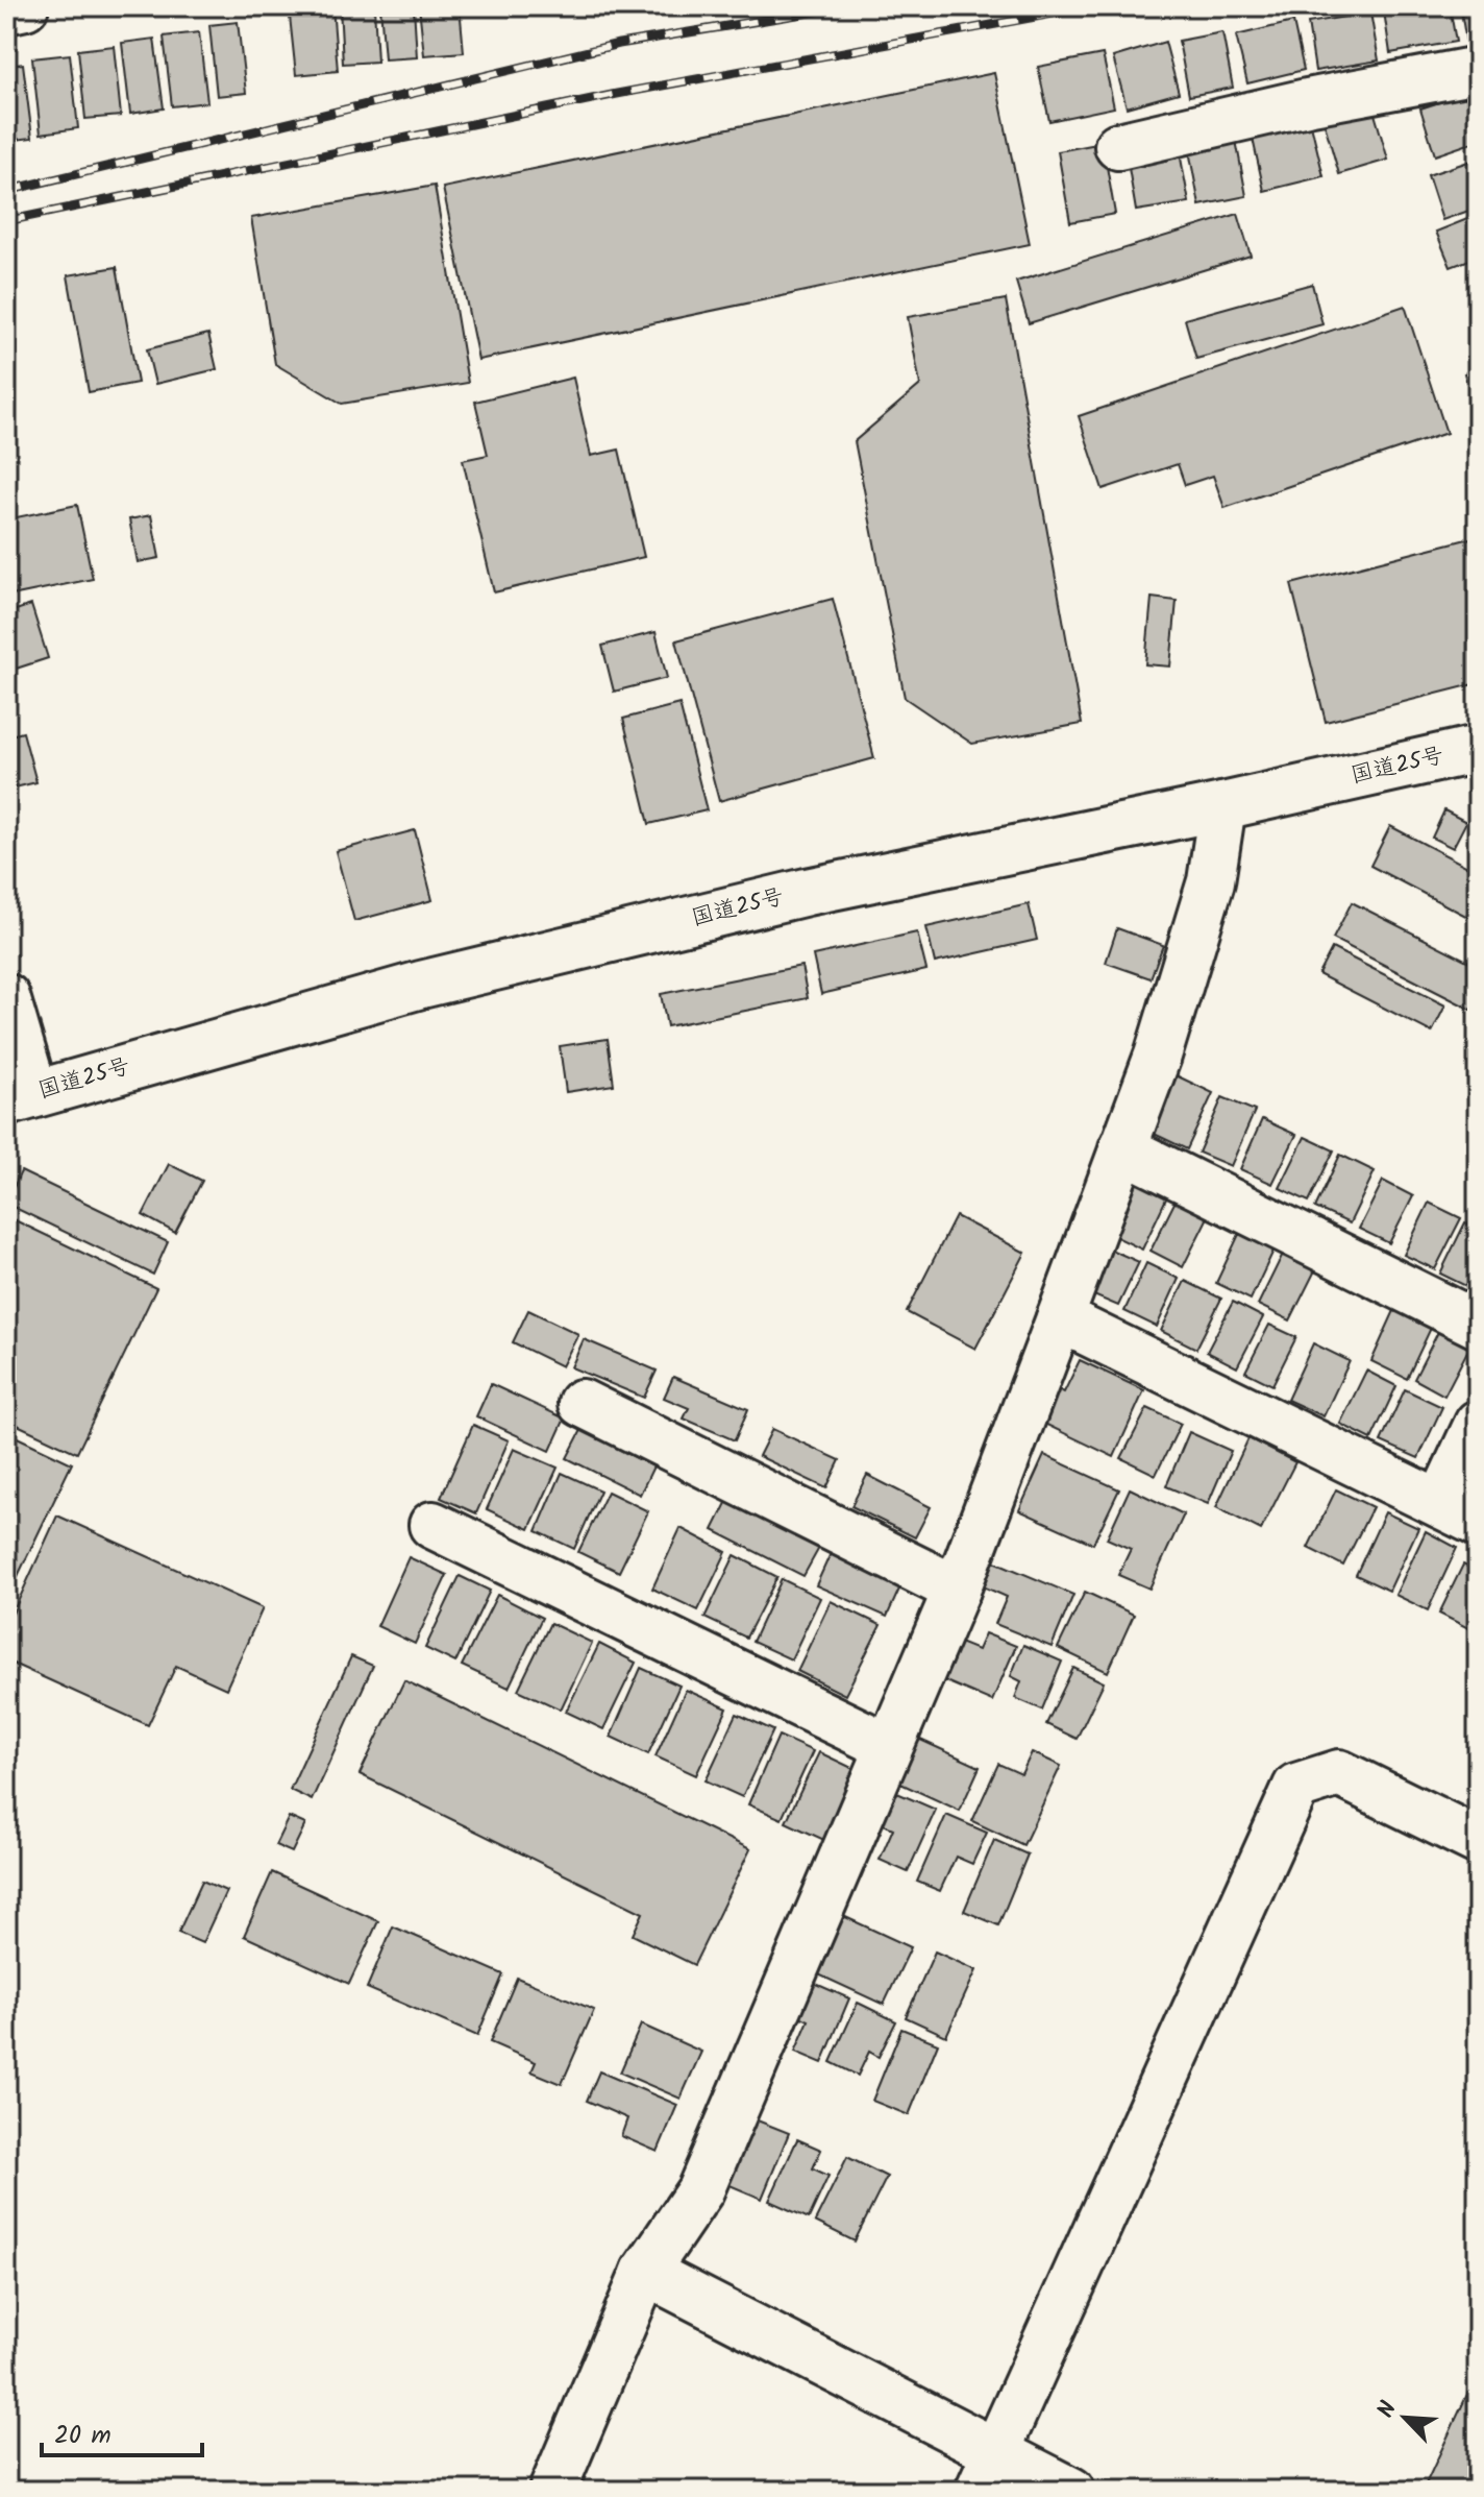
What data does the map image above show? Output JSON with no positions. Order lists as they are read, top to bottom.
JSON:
{
  "streets": {
    "main road": ["国道25号"]
  },
  "scale_bar": "20 m",
  "north": "top left"
}
